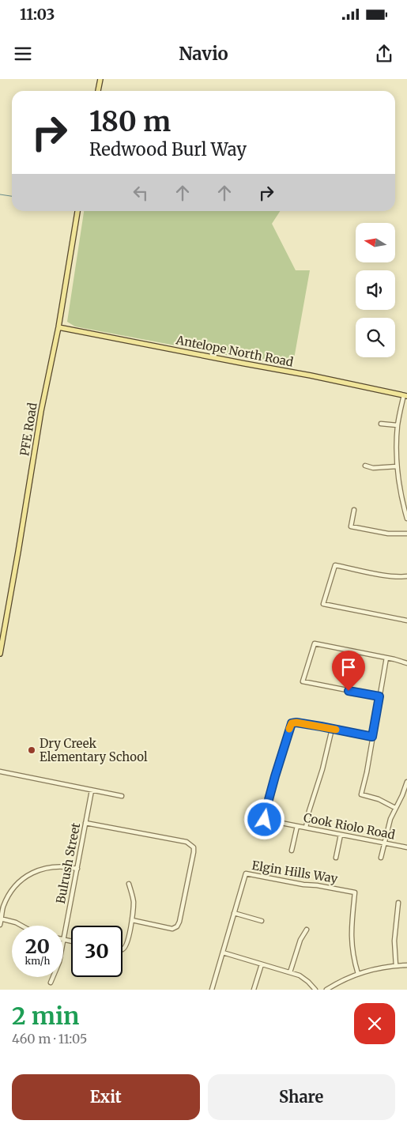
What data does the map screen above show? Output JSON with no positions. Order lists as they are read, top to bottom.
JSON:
{
  "streets": {
    "main road": ["Antelope North Road", "PFE Road"],
    "street": ["Cook Riolo Road", "Bulrush Street", "Elgin Hills Way"]
  },
  "crossings": [
    ["Antelope North Road", "PFE Road"]
  ],
  "places": ["Dry Creek Elementary School"],
  "north": "left",
  "page": {
    "status": "11:03",
    "header": "Navio",
    "turn": ["180 m", "Redwood Burl Way"],
    "speed": "20 km/h",
    "limit": "30",
    "heading": ["2 min", "460 m · 11:05"],
    "buttons": ["Exit", "Share"]
  }
}
